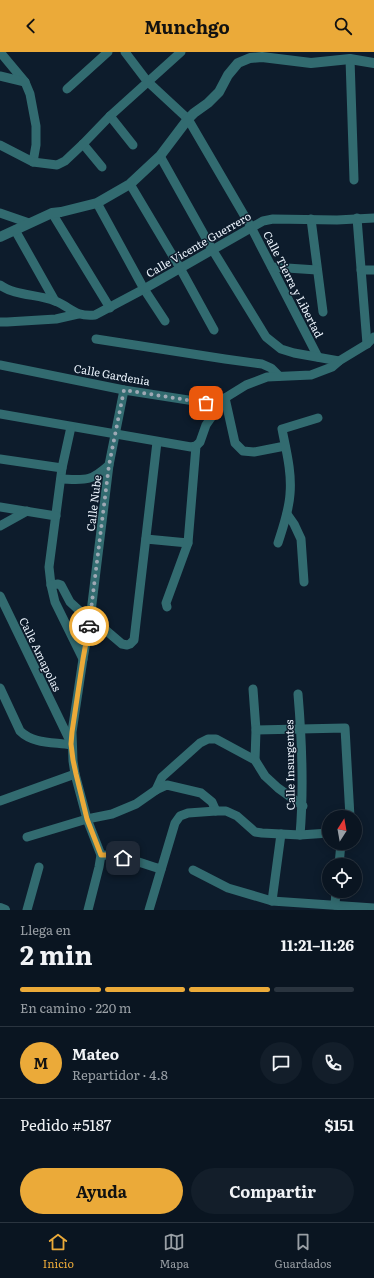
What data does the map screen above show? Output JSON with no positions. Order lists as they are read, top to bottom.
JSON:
{
  "streets": {
    "street": [
      "Calle Vicente Guerrero",
      "Calle Tierra y Libertad",
      "Calle Gardenia",
      "Calle Nube",
      "Calle Amapolas",
      "Calle Insurgentes"
    ]
  },
  "crossings": [
    ["Calle Vicente Guerrero", "Calle Tierra y Libertad"],
    ["Calle Gardenia", "Calle Nube"],
    ["Calle Nube", "Calle Amapolas"]
  ],
  "north": "top",
  "page": {
    "header": "Munchgo",
    "heading": ["2 min", "Llega en", "11:21–11:26"],
    "panel": [
      "Mateo",
      "Repartidor · 4.8",
      "Pedido #5187",
      "$151"
    ],
    "bar": "En camino · 220 m",
    "round": "M",
    "buttons": ["Ayuda", "Compartir"],
    "tabs": ["Inicio", "Mapa", "Guardados"]
  }
}
